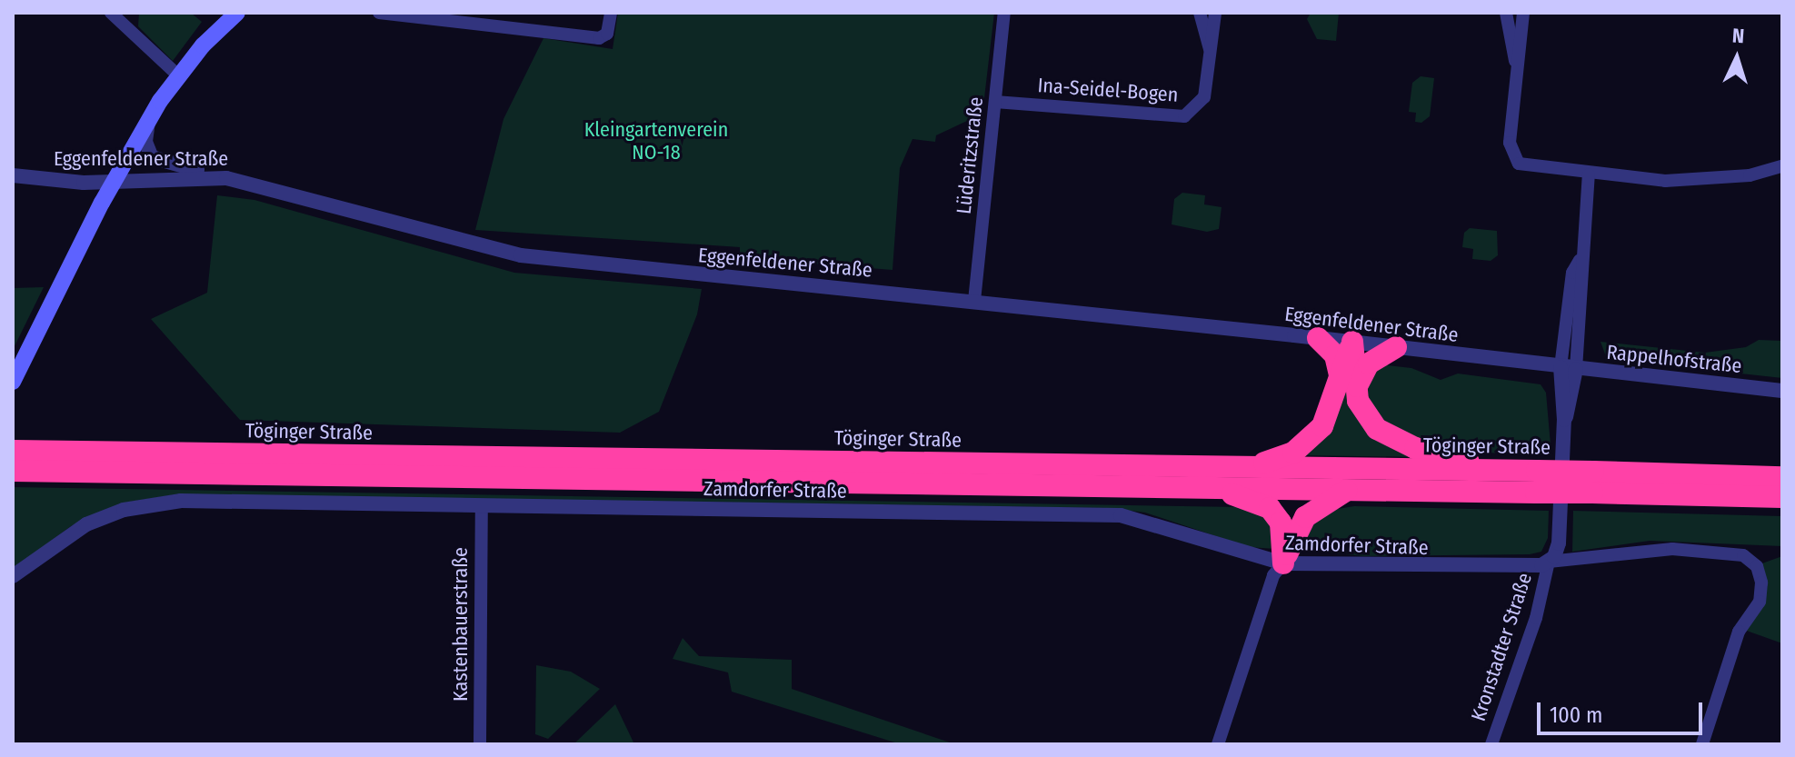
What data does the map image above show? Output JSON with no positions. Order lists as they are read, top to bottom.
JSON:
{
  "streets": {
    "highway": ["Töginger Straße"],
    "street": [
      "Ina-Seidel-Bogen",
      "Lüderitzstraße",
      "Eggenfeldener Straße",
      "Rappelhofstraße",
      "Zamdorfer Straße",
      "Kastenbauerstraße",
      "Kronstadter Straße"
    ]
  },
  "crossings": [
    ["Ina-Seidel-Bogen", "Lüderitzstraße"],
    ["Lüderitzstraße", "Eggenfeldener Straße"],
    ["Eggenfeldener Straße", "Rappelhofstraße"],
    ["Eggenfeldener Straße", "Kronstadter Straße"],
    ["Rappelhofstraße", "Kronstadter Straße"],
    ["Zamdorfer Straße", "Kastenbauerstraße"],
    ["Zamdorfer Straße", "Kronstadter Straße"]
  ],
  "parks": ["Kleingartenverein NO-18"],
  "scale_bar": "100 m",
  "north": "top"
}
